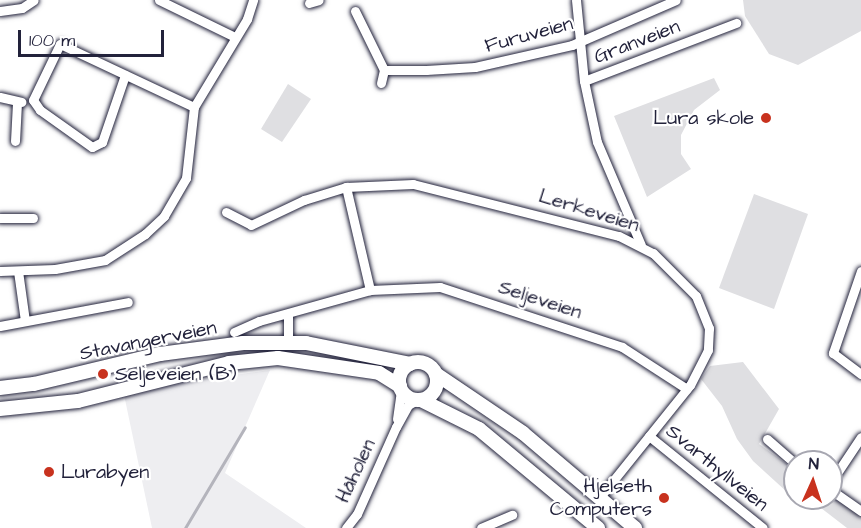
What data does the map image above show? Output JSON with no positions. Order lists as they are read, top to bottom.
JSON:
{
  "streets": {
    "main road": ["Stavangerveien"],
    "street": [
      "Furuveien",
      "Granveien",
      "Lerkeveien",
      "Seljeveien",
      "Svarthyllveien",
      "Håholen"
    ]
  },
  "crossings": [
    ["Furuveien", "Granveien"],
    ["Granveien", "Lerkeveien"],
    ["Lerkeveien", "Seljeveien"],
    ["Lerkeveien", "Svarthyllveien"],
    ["Stavangerveien", "Håholen"]
  ],
  "places": [
    "Lura skole",
    "Seljeveien (B)",
    "Lurabyen",
    "Hjelseth Computers"
  ],
  "scale_bar": "100 m",
  "north": "top"
}
